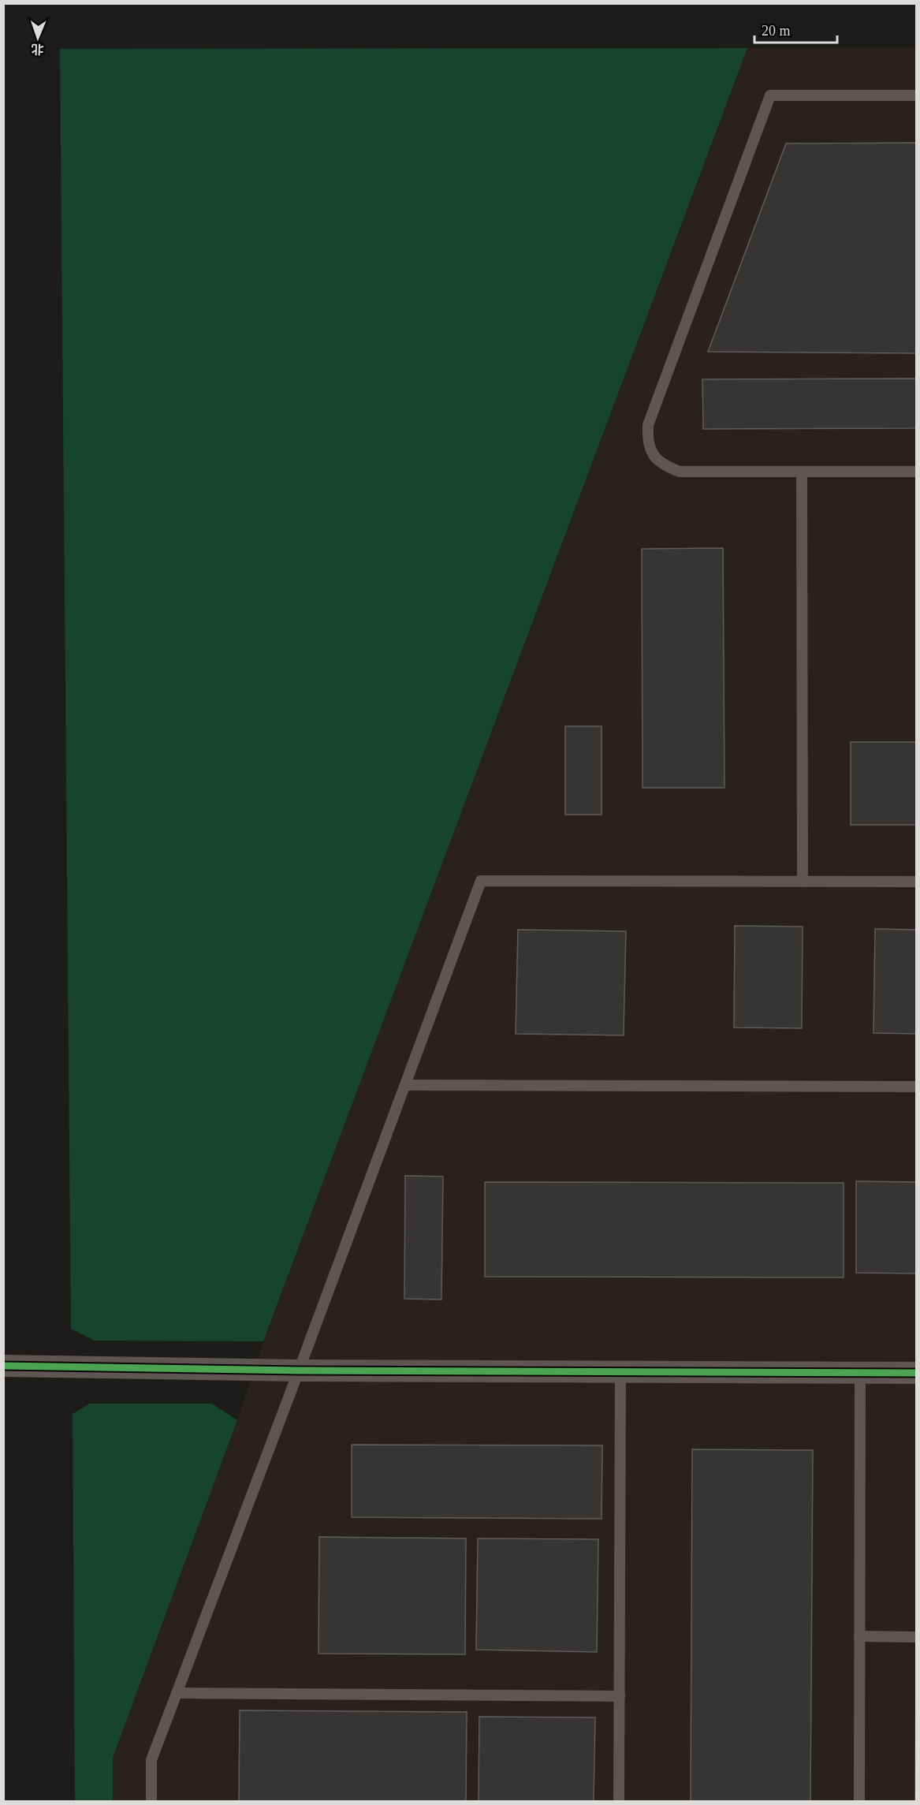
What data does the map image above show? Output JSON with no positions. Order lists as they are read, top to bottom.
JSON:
{
  "scale_bar": "20 m",
  "north": "bottom"
}
